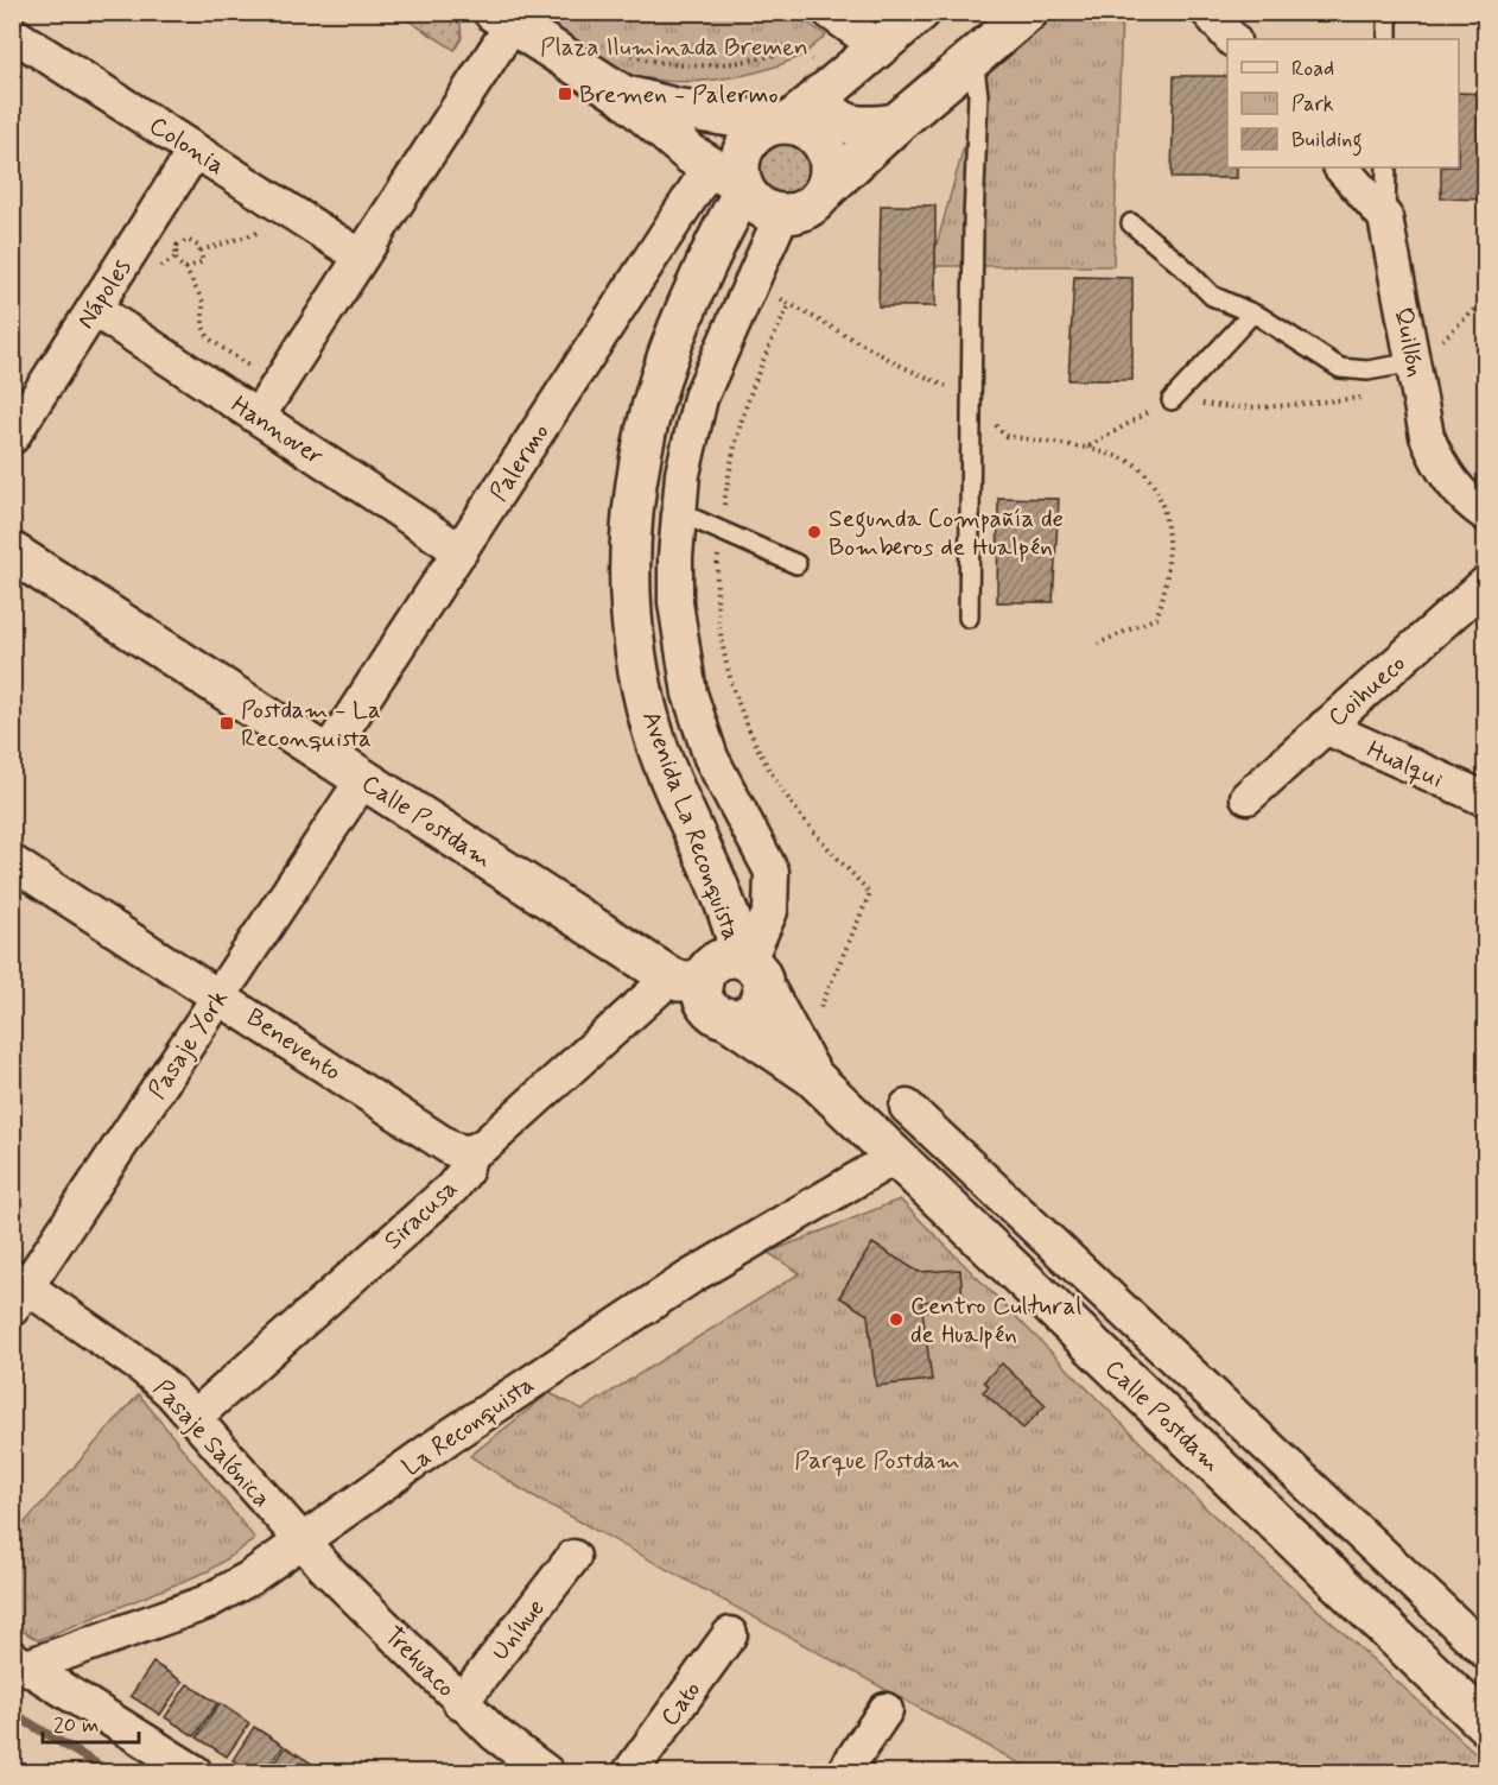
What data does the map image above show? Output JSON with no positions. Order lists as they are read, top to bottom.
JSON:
{
  "streets": {
    "street": [
      "Colonia",
      "Nápoles",
      "Quillón",
      "Hannover",
      "Palermo",
      "Coihueco",
      "Hualqui",
      "Calle Postdam",
      "Avenida La Reconquista",
      "Pasaje York",
      "Benevento",
      "Siracusa",
      "La Reconquista",
      "Pasaje Salónica",
      "Uníhue",
      "Trehuaco",
      "Cato"
    ]
  },
  "crossings": [
    ["Colonia", "Nápoles"],
    ["Nápoles", "Hannover"],
    ["Hannover", "Palermo"],
    ["Palermo", "Calle Postdam"],
    ["Palermo", "Avenida La Reconquista"],
    ["Coihueco", "Hualqui"],
    ["Calle Postdam", "Avenida La Reconquista"],
    ["Calle Postdam", "Pasaje York"],
    ["Calle Postdam", "Siracusa"],
    ["Calle Postdam", "La Reconquista"],
    ["Pasaje York", "Benevento"],
    ["Pasaje York", "Pasaje Salónica"],
    ["Benevento", "Siracusa"],
    ["Siracusa", "Pasaje Salónica"],
    ["La Reconquista", "Pasaje Salónica"],
    ["La Reconquista", "Trehuaco"],
    ["Pasaje Salónica", "Trehuaco"],
    ["Uníhue", "Trehuaco"]
  ],
  "parks": ["Plaza Iluminada Bremen", "Parque Postdam"],
  "places": {
    "transit": ["Bremen - Palermo", "Postdam - La Reconquista"],
    "other": ["Segunda Compañía de Bomberos de Hualpén", "Centro Cultural de Hualpén"]
  },
  "legend": ["Road", "Park", "Building"],
  "scale_bar": "20 m"
}
